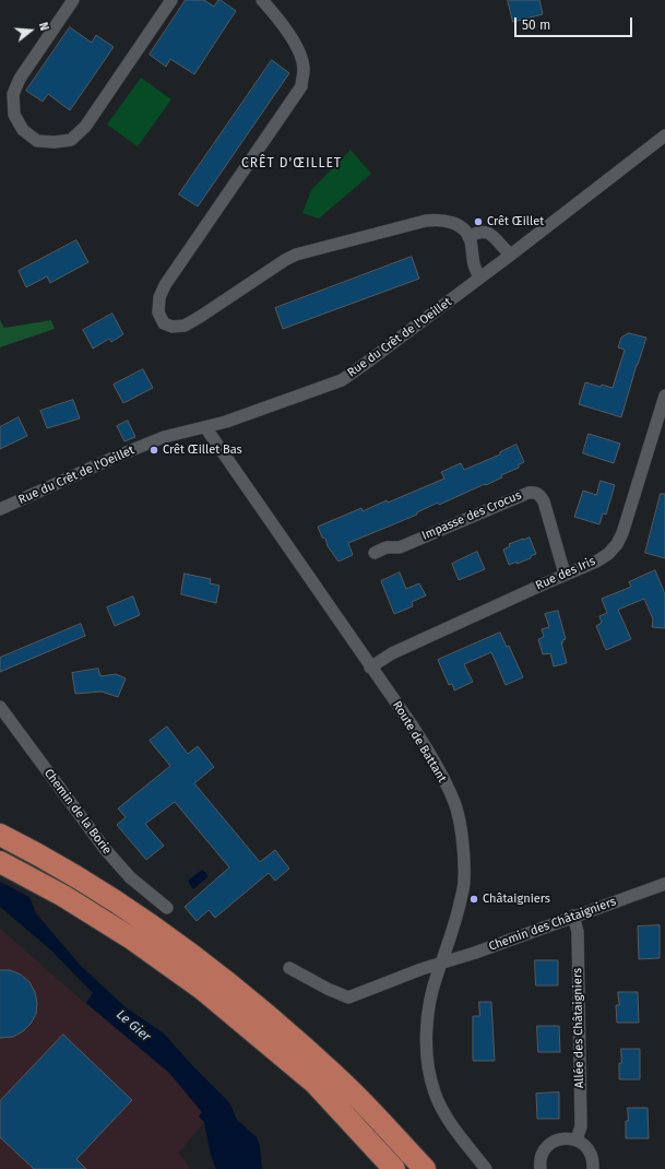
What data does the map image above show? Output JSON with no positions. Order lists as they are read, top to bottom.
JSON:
{
  "streets": {
    "street": [
      "Rue du Crêt de l'Oeillet",
      "Impasse des Crocus",
      "Rue des Iris",
      "Route de Battant",
      "Chemin de la Borie",
      "Chemin des Châtaigniers",
      "Allée des Châtaigniers"
    ]
  },
  "crossings": [
    ["Rue du Crêt de l'Oeillet", "Route de Battant"],
    ["Impasse des Crocus", "Rue des Iris"],
    ["Rue des Iris", "Route de Battant"],
    ["Route de Battant", "Chemin des Châtaigniers"],
    ["Chemin des Châtaigniers", "Allée des Châtaigniers"]
  ],
  "districts": ["CRÊT D'ŒILLET"],
  "water": ["Le Gier"],
  "places": ["Crêt Œillet", "Crêt Œillet Bas", "Châtaigniers"],
  "scale_bar": "50 m",
  "north": "right"
}
